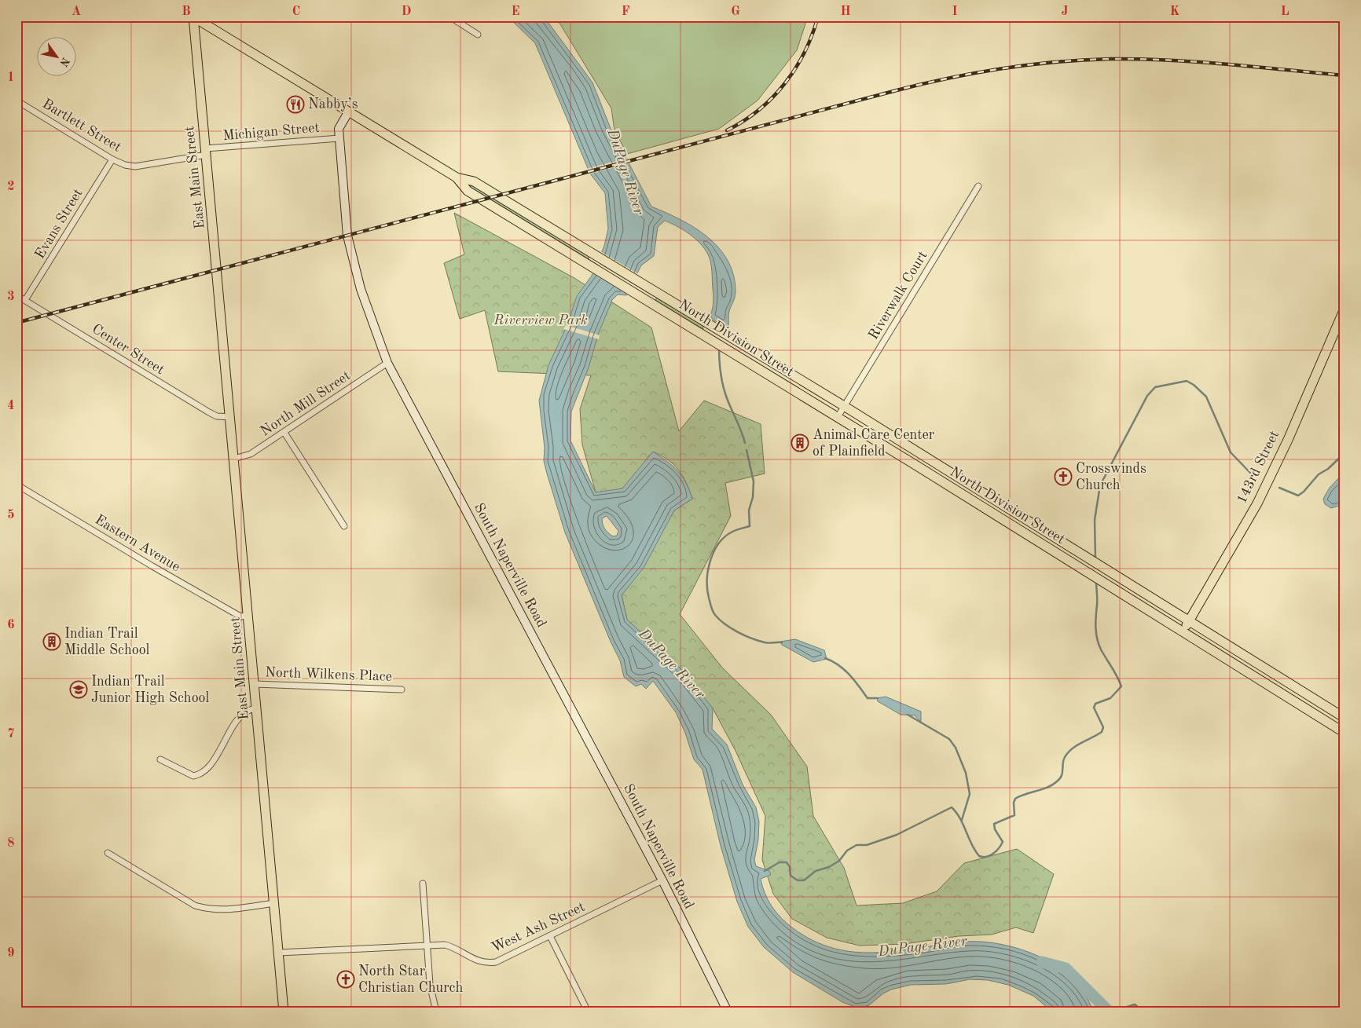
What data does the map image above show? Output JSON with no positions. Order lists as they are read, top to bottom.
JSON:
{
  "streets": {
    "main road": [
      "East Main Street",
      "North Division Street",
      "143rd Street",
      "South Naperville Road"
    ],
    "street": [
      "Bartlett Street",
      "Michigan Street",
      "Evans Street",
      "Riverwalk Court",
      "Center Street",
      "North Mill Street",
      "Eastern Avenue",
      "North Wilkens Place",
      "West Ash Street"
    ]
  },
  "crossings": [
    ["Bartlett Street", "Michigan Street"],
    ["Bartlett Street", "East Main Street"],
    ["Bartlett Street", "Evans Street"],
    ["Michigan Street", "East Main Street"],
    ["Michigan Street", "South Naperville Road"],
    ["East Main Street", "North Division Street"],
    ["East Main Street", "Center Street"],
    ["East Main Street", "North Mill Street"],
    ["East Main Street", "Eastern Avenue"],
    ["East Main Street", "North Wilkens Place"],
    ["East Main Street", "West Ash Street"],
    ["Evans Street", "Center Street"],
    ["Riverwalk Court", "North Division Street"],
    ["North Division Street", "143rd Street"],
    ["North Division Street", "South Naperville Road"],
    ["North Mill Street", "South Naperville Road"],
    ["South Naperville Road", "West Ash Street"]
  ],
  "water": ["DuPage River"],
  "parks": ["Riverview Park"],
  "places": {
    "restaurant": ["Nabby’s"],
    "building": ["Animal Care Center of Plainfield", "Indian Trail Middle School"],
    "church": ["Crosswinds Church", "North Star Christian Church"],
    "school or university": ["Indian Trail Junior High School"]
  },
  "north": "bottom right",
  "grid": {
    "columns": [
      "A",
      "B",
      "C",
      "D",
      "E",
      "F",
      "G",
      "H",
      "I",
      "J",
      "K",
      "L"
    ],
    "rows": [
      "1",
      "2",
      "3",
      "4",
      "5",
      "6",
      "7",
      "8",
      "9"
    ]
  }
}
